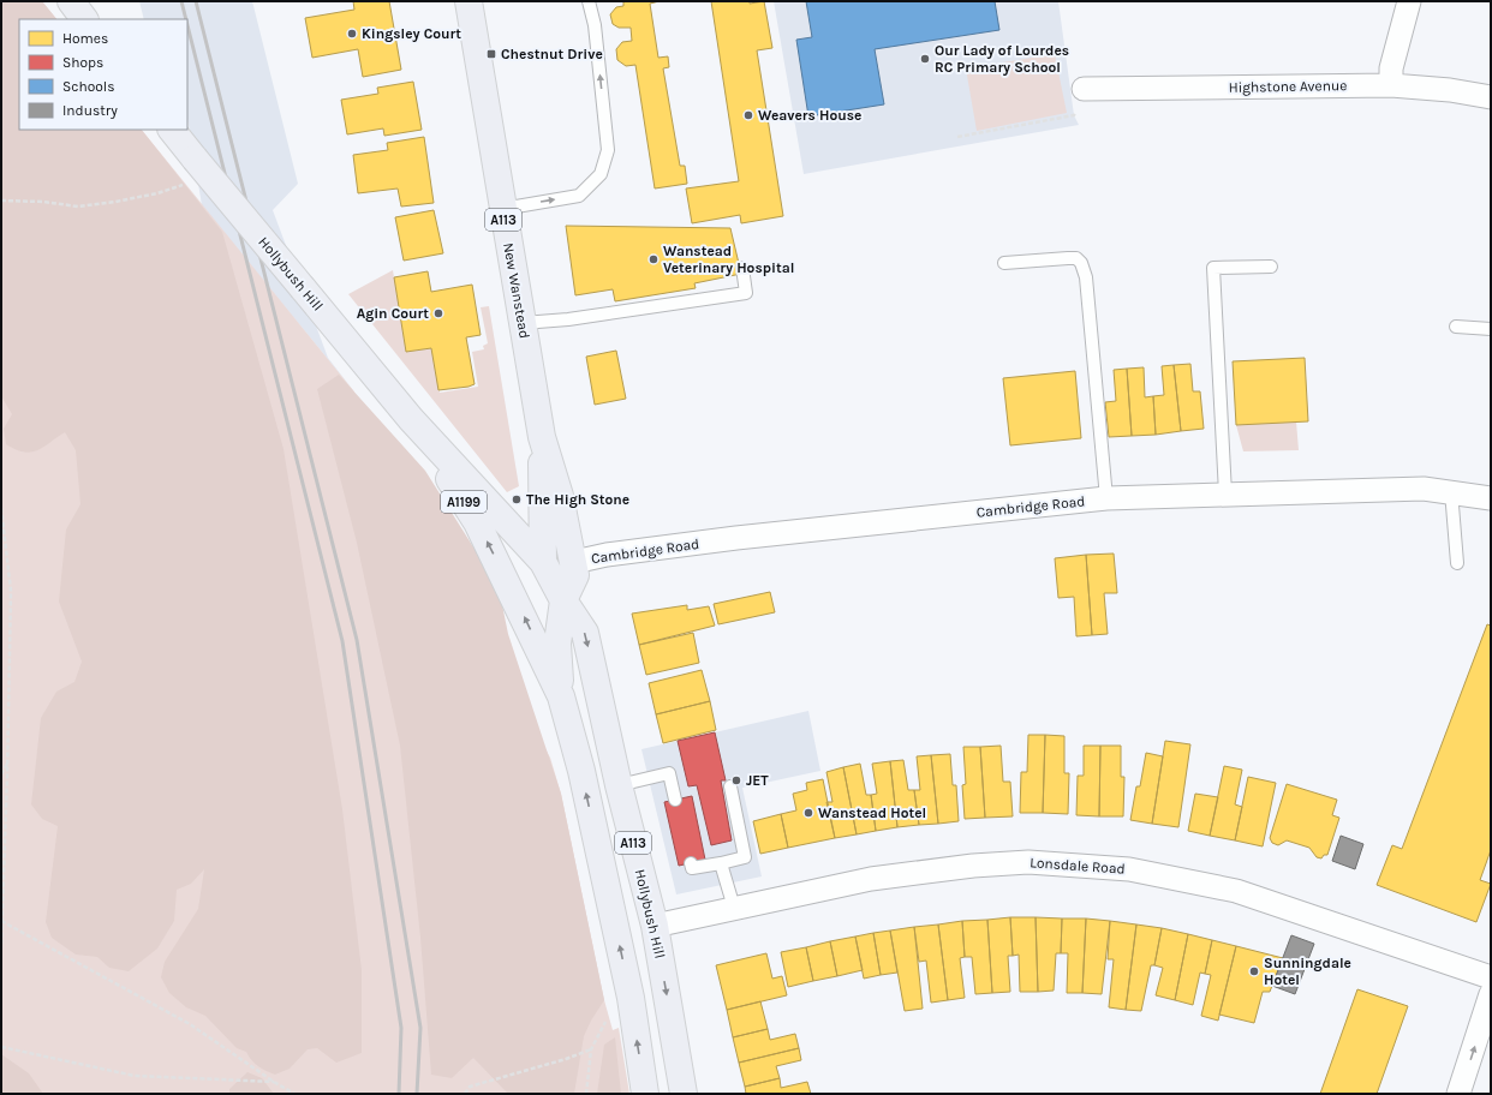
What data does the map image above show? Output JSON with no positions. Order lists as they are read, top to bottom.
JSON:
{
  "streets": {
    "main road": [
      "A113",
      "Hollybush Hill",
      "New Wanstead",
      "A1199"
    ],
    "street": ["Highstone Avenue", "Cambridge Road", "Lonsdale Road"]
  },
  "crossings": [
    ["Hollybush Hill", "New Wanstead"],
    ["Hollybush Hill", "Lonsdale Road"],
    ["New Wanstead", "Cambridge Road"]
  ],
  "places": {
    "other": [
      "Kingsley Court",
      "Our Lady of Lourdes RC Primary School",
      "Weavers House",
      "Wanstead Veterinary Hospital",
      "Agin Court",
      "The High Stone",
      "JET",
      "Wanstead Hotel",
      "Sunningdale Hotel"
    ],
    "transit": ["Chestnut Drive"]
  },
  "legend": [
    "Homes",
    "Shops",
    "Schools",
    "Industry"
  ]
}
